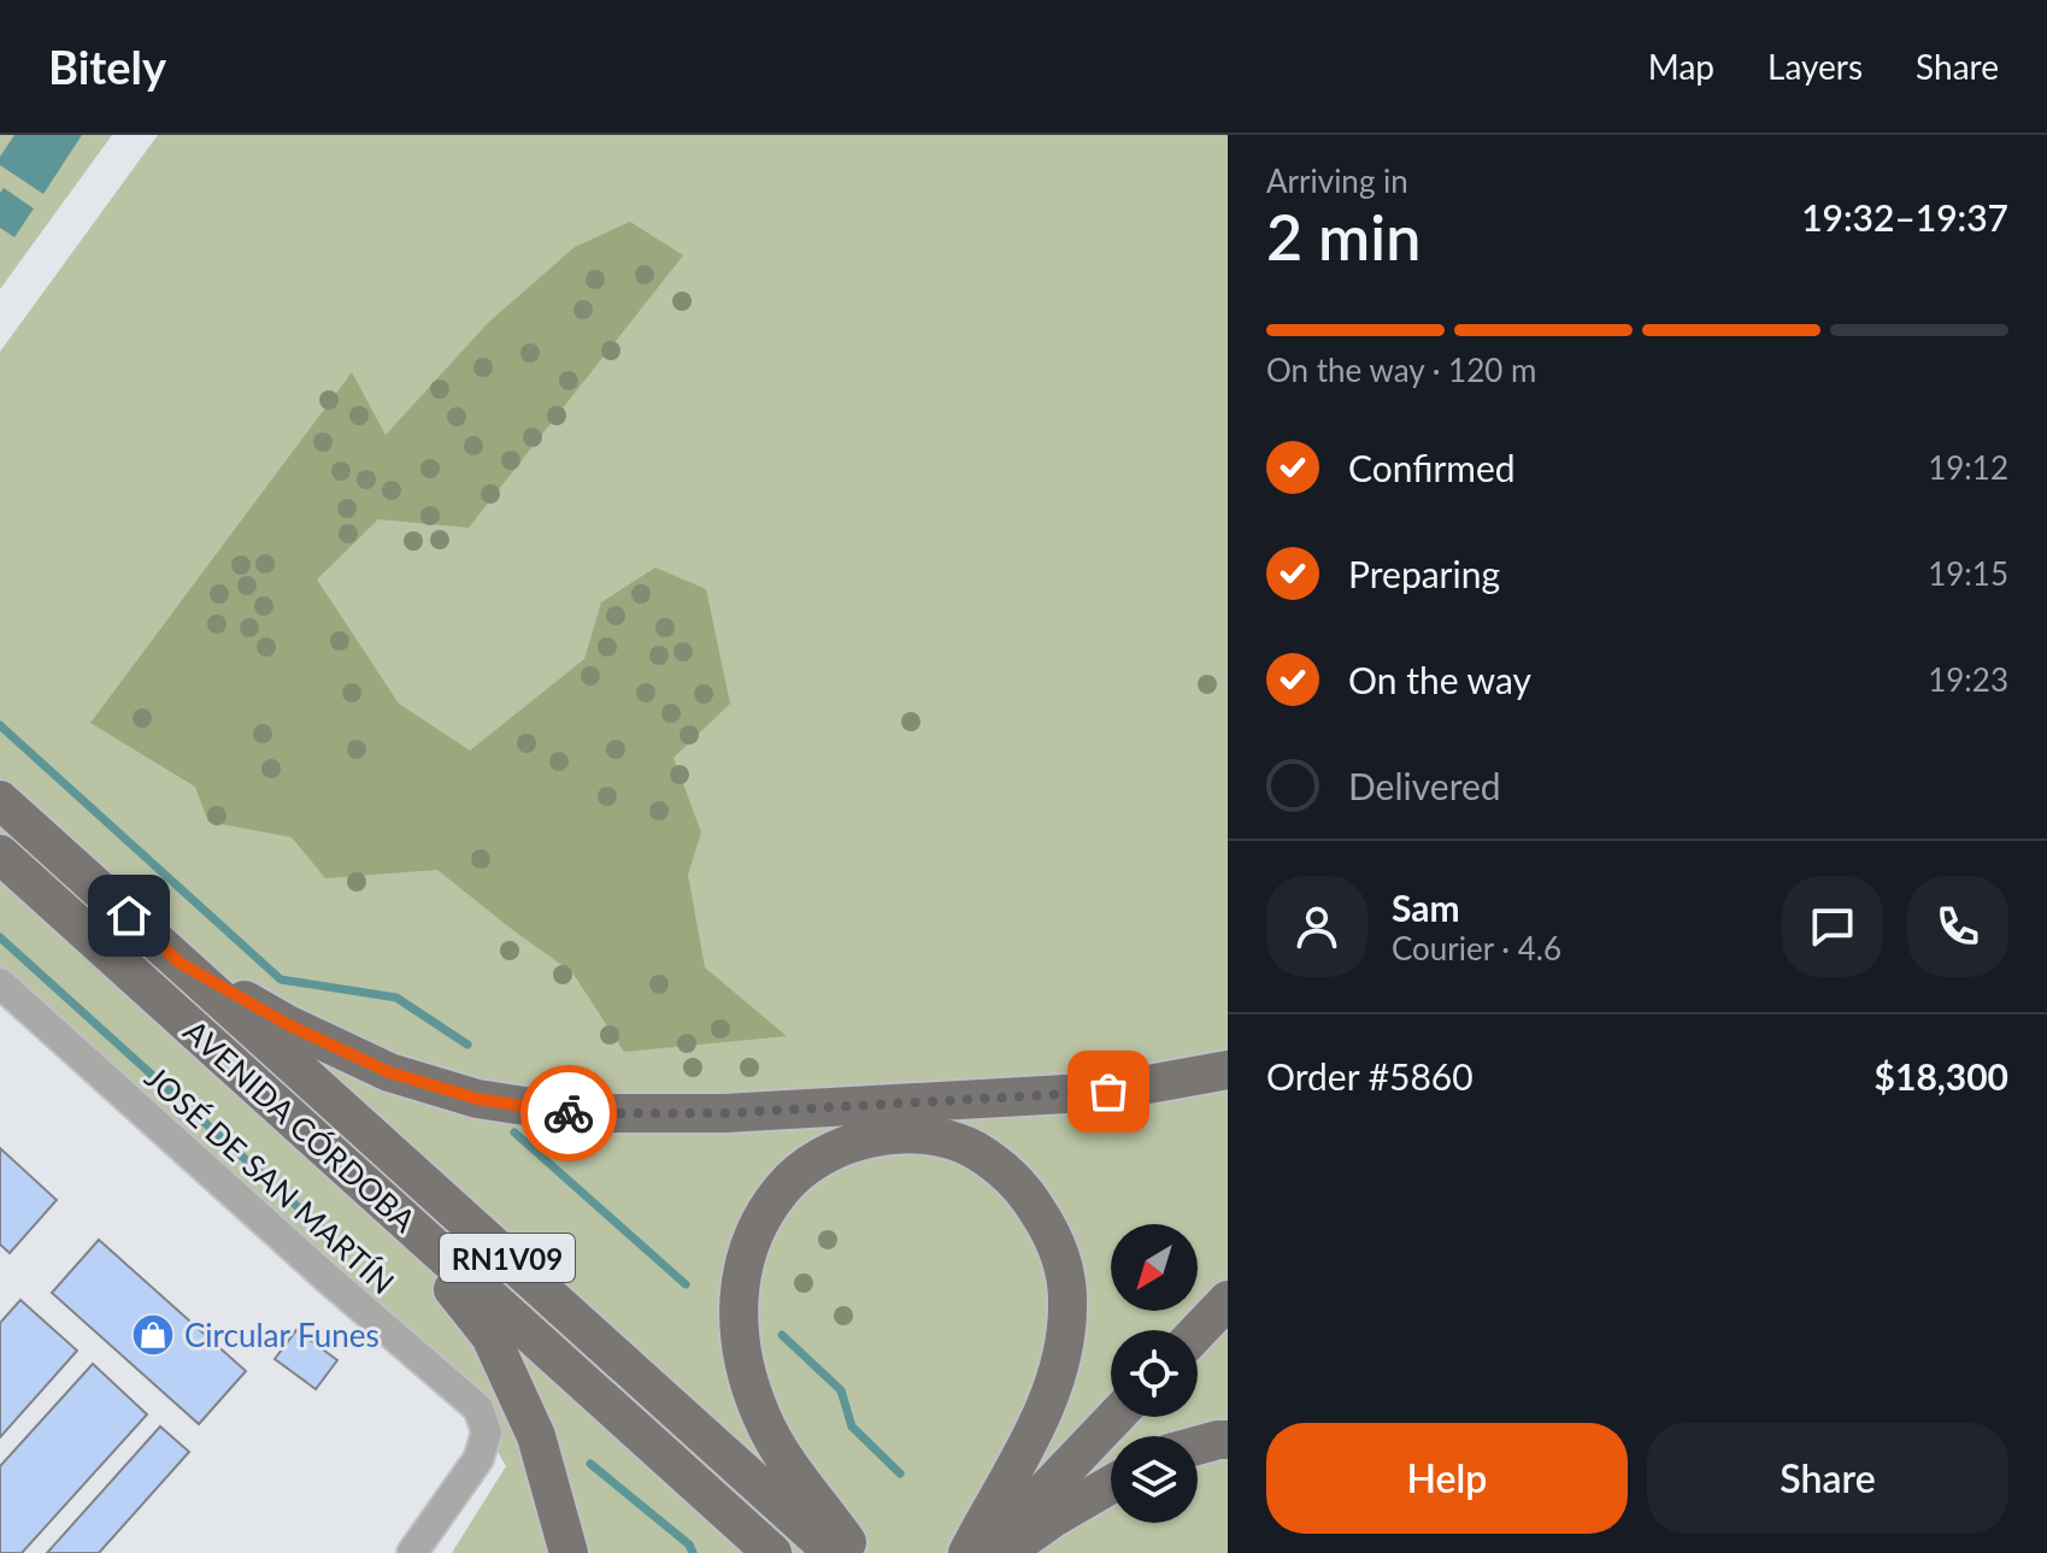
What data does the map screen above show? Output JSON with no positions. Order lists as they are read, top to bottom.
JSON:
{
  "streets": {
    "main road": ["AVENIDA CÓRDOBA", "RN1V09"],
    "street": ["JOSÉ DE SAN MARTÍN"]
  },
  "places": {
    "shop": ["Circular Funes"]
  },
  "north": "bottom left",
  "page": {
    "header": "Bitely",
    "nav": ["Map", "Layers", "Share"],
    "heading": ["2 min", "Arriving in", "19:32–19:37"],
    "panel": [
      "Sam",
      "Courier · 4.6",
      "Order #5860",
      "$18,300"
    ],
    "bar": "On the way · 120 m",
    "list": [
      ["Confirmed", "19:12"],
      ["Preparing", "19:15"],
      ["On the way", "19:23"],
      "Delivered"
    ],
    "buttons": ["Help", "Share"]
  }
}
